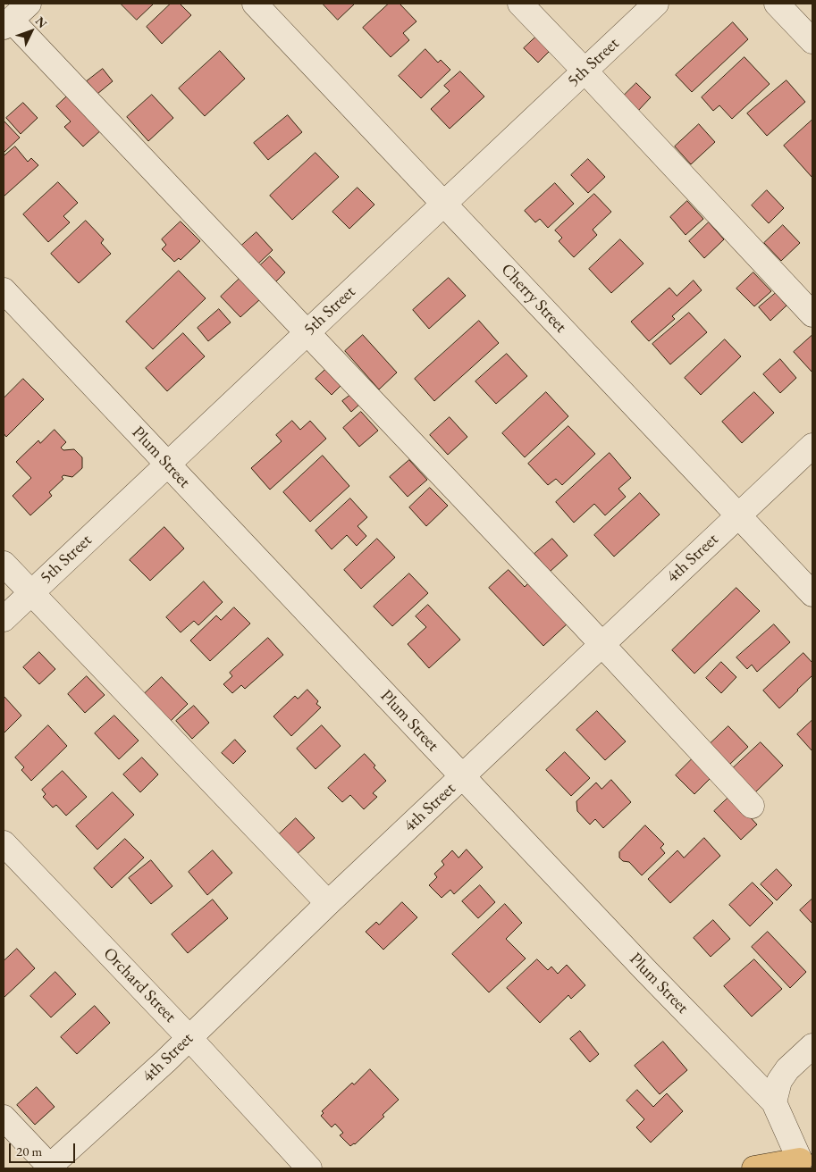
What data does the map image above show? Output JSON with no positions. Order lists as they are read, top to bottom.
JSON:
{
  "streets": {
    "street": [
      "5th Street",
      "Cherry Street",
      "Plum Street",
      "4th Street",
      "Orchard Street"
    ]
  },
  "crossings": [
    ["5th Street", "Cherry Street"],
    ["5th Street", "Plum Street"],
    ["Cherry Street", "4th Street"],
    ["Plum Street", "4th Street"],
    ["4th Street", "Orchard Street"]
  ],
  "scale_bar": "20 m",
  "north": "top right"
}
